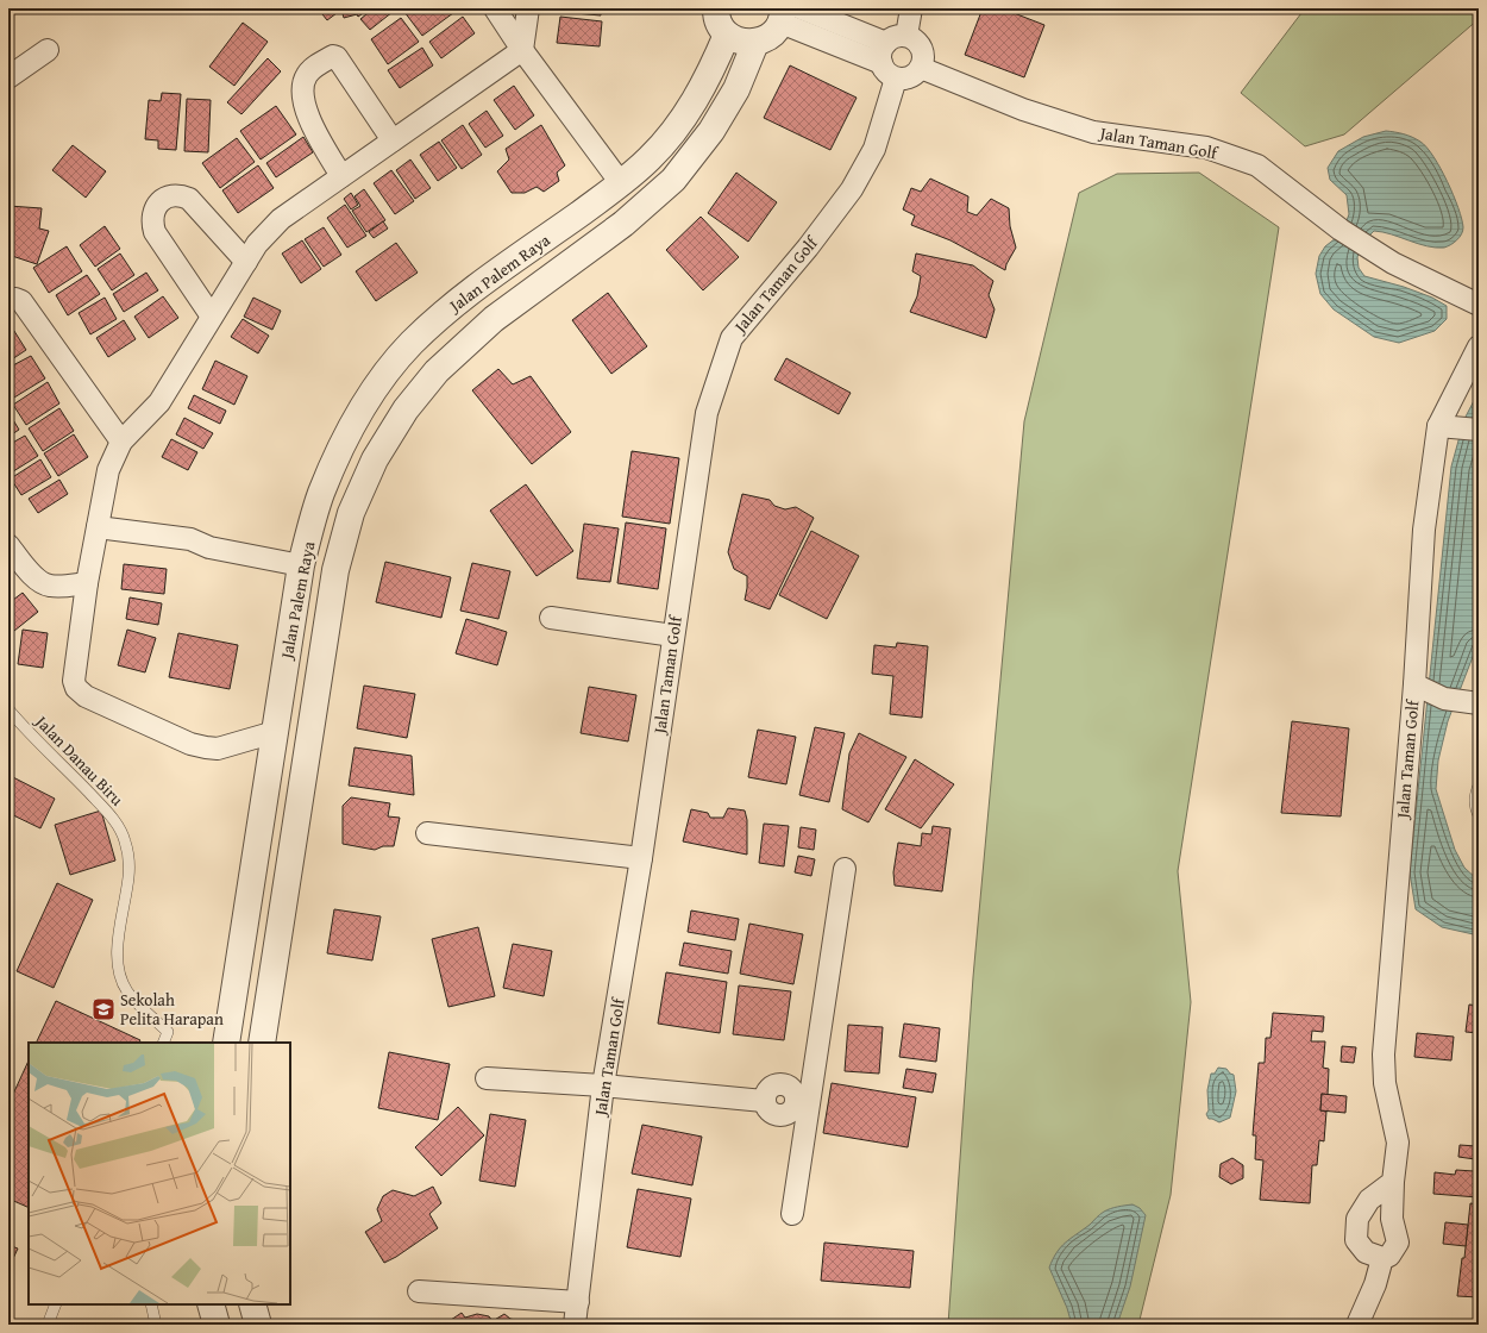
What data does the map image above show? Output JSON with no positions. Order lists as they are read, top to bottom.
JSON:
{
  "streets": {
    "street": ["Jalan Taman Golf", "Jalan Palem Raya"],
    "lane": ["Jalan Danau Biru"]
  },
  "places": {
    "school or university": ["Sekolah Pelita Harapan"]
  }
}
